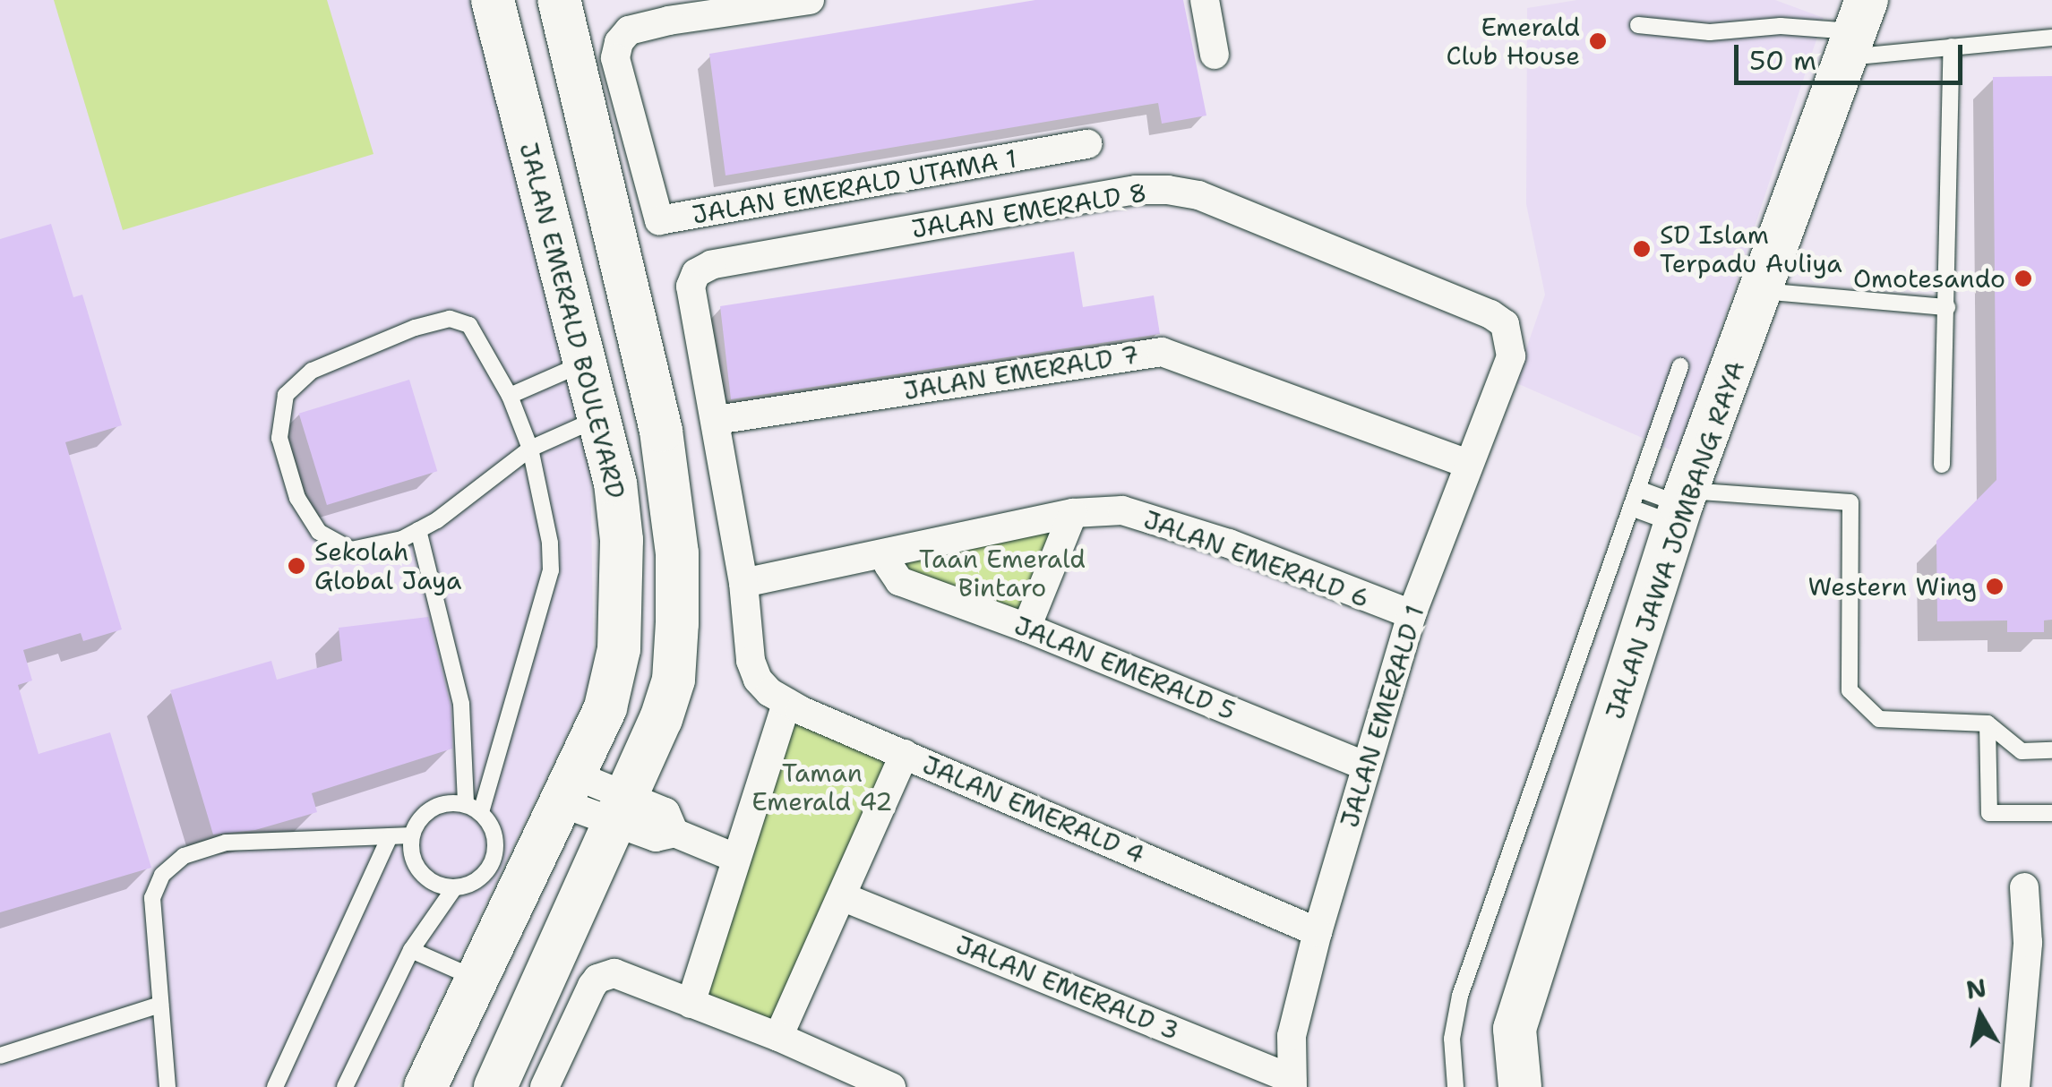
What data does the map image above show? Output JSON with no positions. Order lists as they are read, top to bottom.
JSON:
{
  "streets": {
    "main road": ["JALAN EMERALD BOULEVARD", "JALAN JAWA JOMBANG RAYA"],
    "street": [
      "JALAN EMERALD UTAMA 1",
      "JALAN EMERALD 8",
      "JALAN EMERALD 7",
      "JALAN EMERALD 6",
      "JALAN EMERALD 5",
      "JALAN EMERALD 1",
      "JALAN EMERALD 4",
      "JALAN EMERALD 3"
    ]
  },
  "crossings": [
    ["JALAN EMERALD 8", "JALAN EMERALD 1"],
    ["JALAN EMERALD 8", "JALAN EMERALD 4"],
    ["JALAN EMERALD 7", "JALAN EMERALD 1"],
    ["JALAN EMERALD 7", "JALAN EMERALD 4"],
    ["JALAN EMERALD 6", "JALAN EMERALD 5"],
    ["JALAN EMERALD 6", "JALAN EMERALD 1"],
    ["JALAN EMERALD 5", "JALAN EMERALD 1"],
    ["JALAN EMERALD 1", "JALAN EMERALD 4"],
    ["JALAN EMERALD 1", "JALAN EMERALD 3"]
  ],
  "parks": ["Taan Emerald Bintaro", "Taman Emerald 42"],
  "places": [
    "Emerald Club House",
    "SD Islam Terpadu Auliya",
    "Omotesando",
    "Sekolah Global Jaya",
    "Western Wing"
  ],
  "scale_bar": "50 m",
  "north": "top"
}
